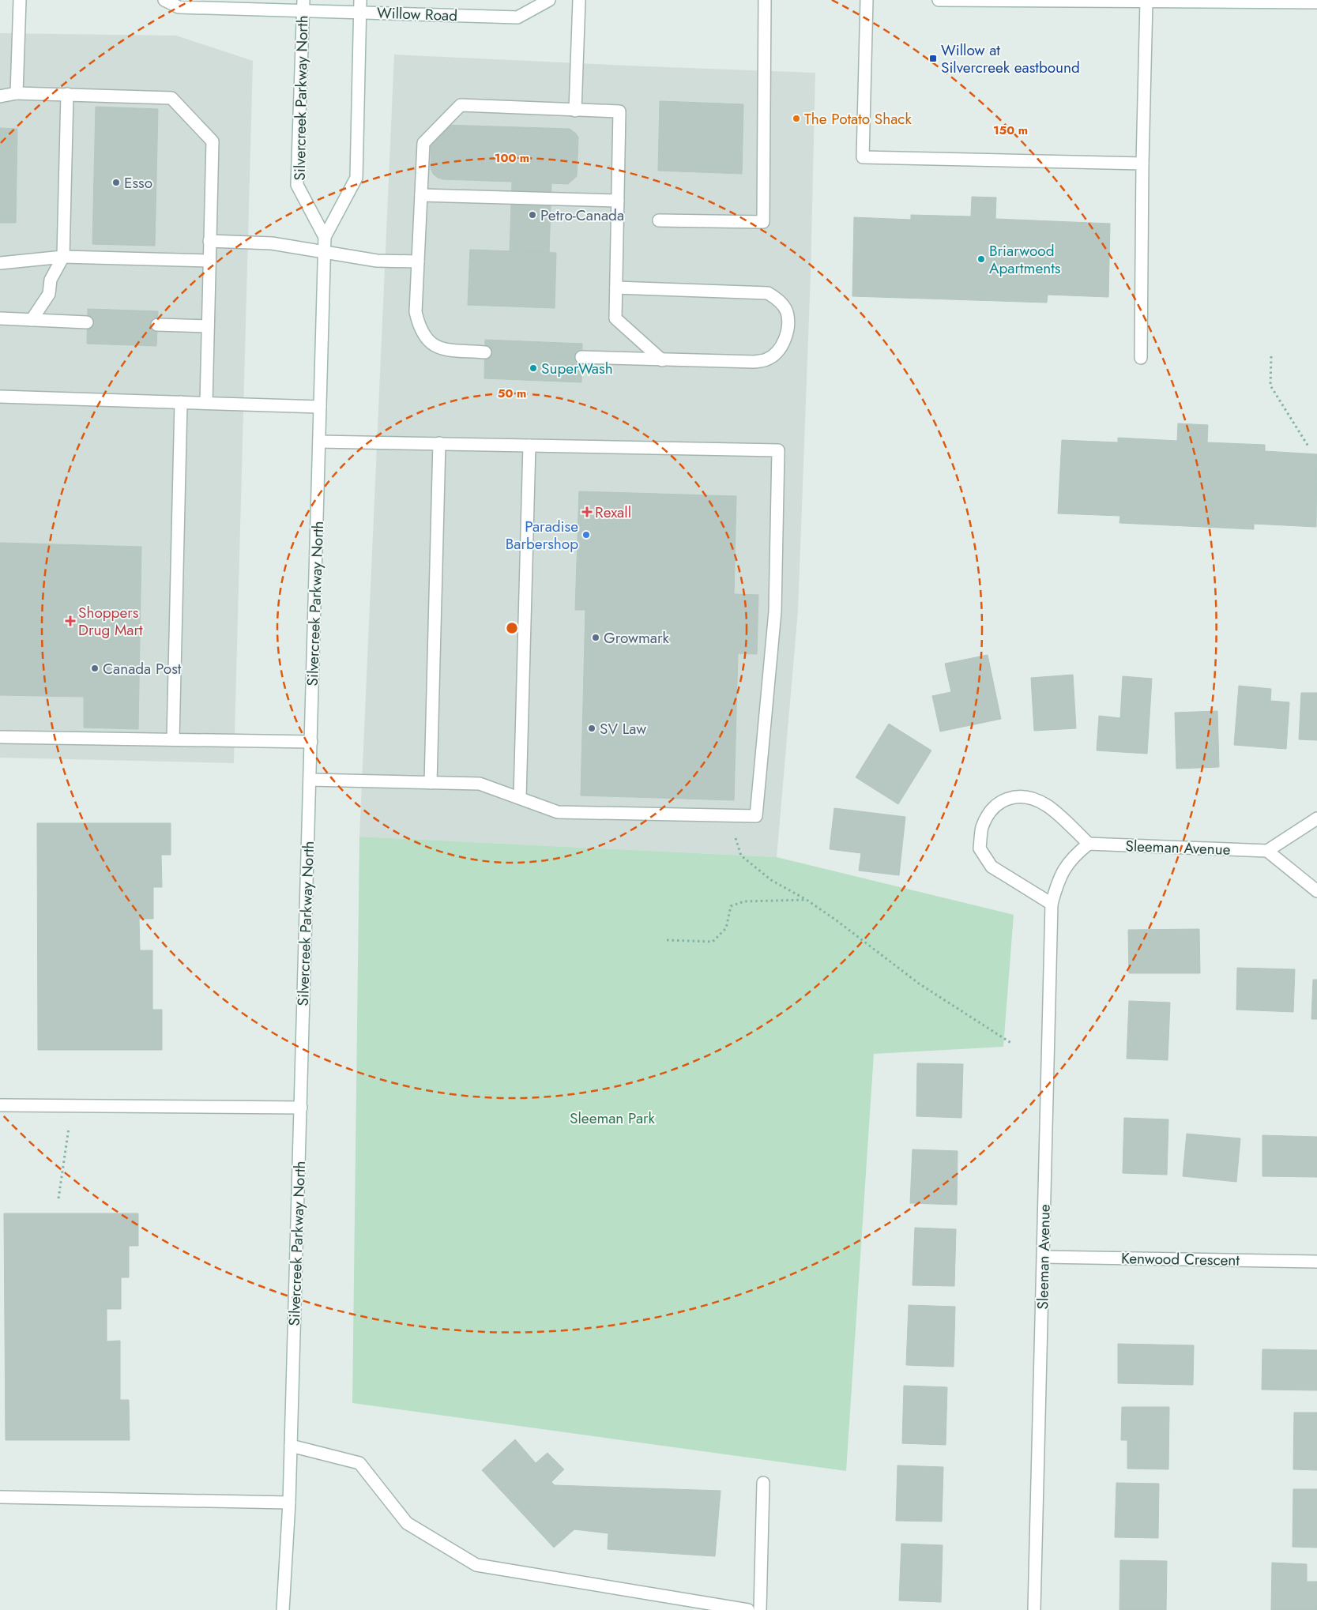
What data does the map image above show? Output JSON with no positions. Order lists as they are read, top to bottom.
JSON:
{
  "streets": {
    "main road": [
      "Willow Road",
      "Silvercreek Parkway North",
      "Sleeman Avenue",
      "Kenwood Crescent"
    ]
  },
  "crossings": [
    ["Willow Road", "Silvercreek Parkway North"],
    ["Sleeman Avenue", "Kenwood Crescent"]
  ],
  "parks": ["Sleeman Park"],
  "places": {
    "transit": ["Willow at Silvercreek eastbound"],
    "other": [
      "The Potato Shack",
      "Esso",
      "Petro-Canada",
      "Briarwood Apartments",
      "SuperWash",
      "Paradise Barbershop",
      "Growmark",
      "Canada Post",
      "SV Law"
    ],
    "health": ["Rexall", "Shoppers Drug Mart"]
  },
  "rings": ["150 m", "100 m", "50 m"]
}
